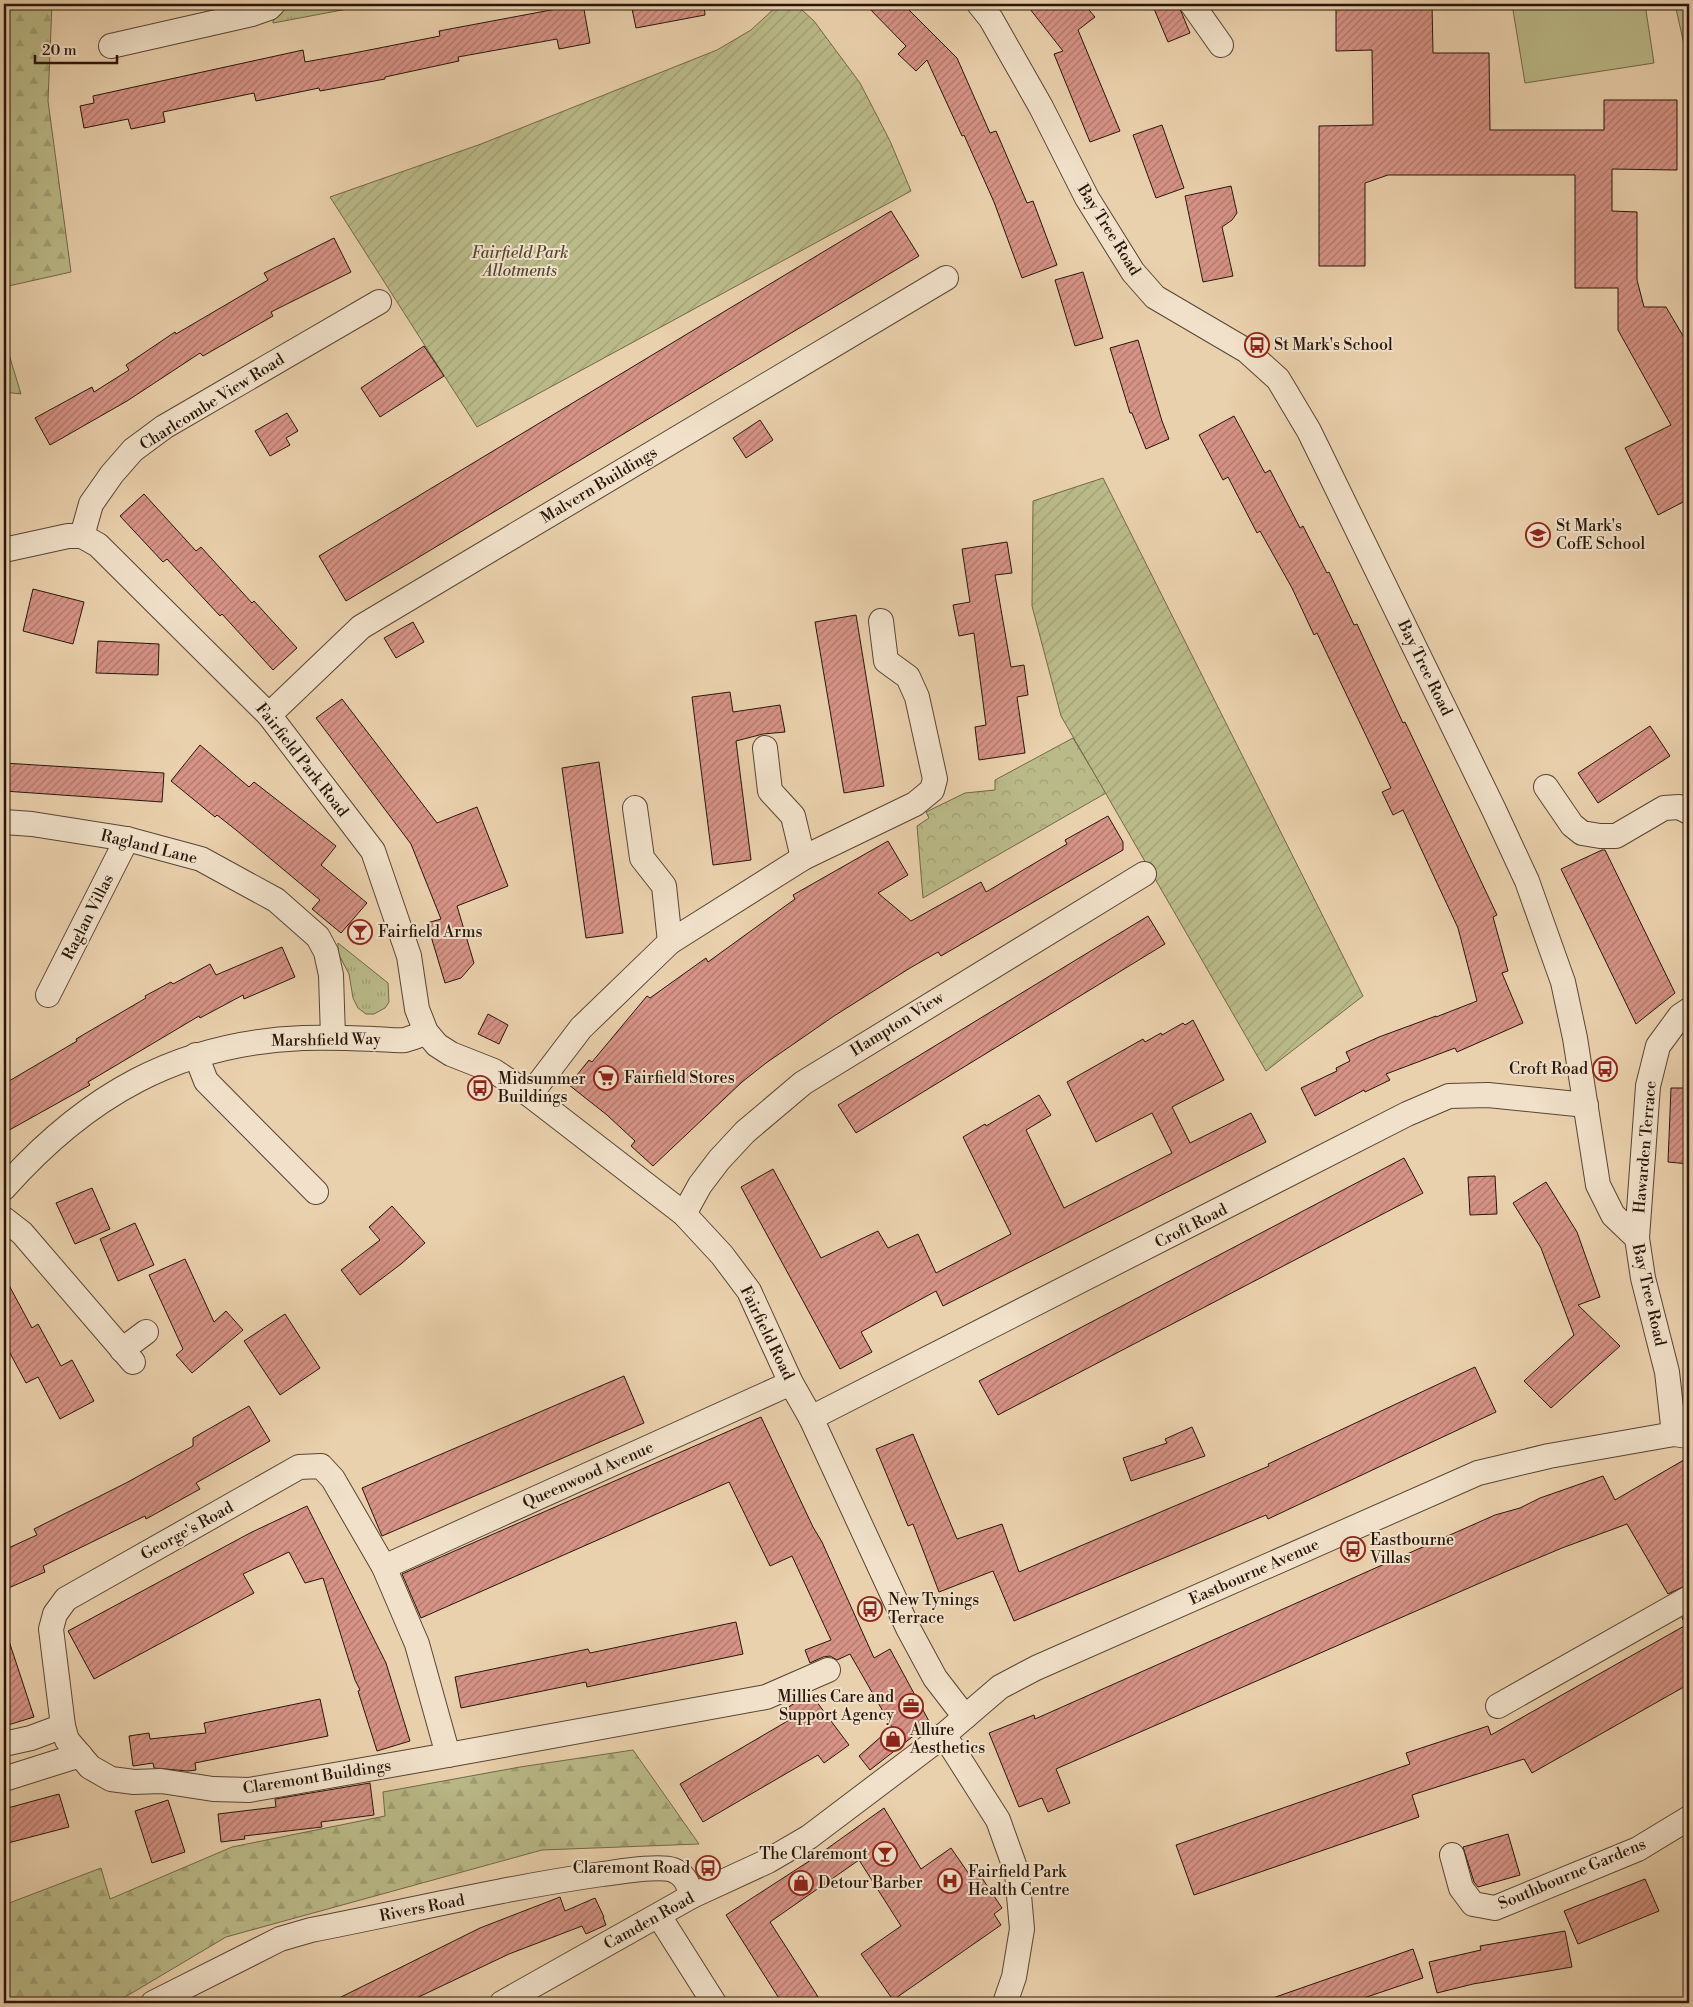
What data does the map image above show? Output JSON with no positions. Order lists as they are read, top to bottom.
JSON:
{
  "streets": {
    "street": [
      "Bay Tree Road",
      "Charlcombe View Road",
      "Malvern Buildings",
      "Fairfield Park Road",
      "Ragland Lane",
      "Raglan Villas",
      "Hampton View",
      "Marshfield Way",
      "Hawarden Terrace",
      "Croft Road",
      "Fairfield Road",
      "Queenwood Avenue",
      "George's Road",
      "Eastbourne Avenue",
      "Claremont Buildings",
      "Southbourne Gardens",
      "Rivers Road",
      "Camden Road"
    ]
  },
  "crossings": [
    ["Bay Tree Road", "Hawarden Terrace"],
    ["Bay Tree Road", "Croft Road"],
    ["Bay Tree Road", "Eastbourne Avenue"],
    ["Charlcombe View Road", "Fairfield Park Road"],
    ["Malvern Buildings", "Fairfield Park Road"],
    ["Fairfield Park Road", "Marshfield Way"],
    ["Fairfield Park Road", "Fairfield Road"],
    ["Ragland Lane", "Raglan Villas"],
    ["Ragland Lane", "Marshfield Way"],
    ["Hampton View", "Fairfield Road"],
    ["Marshfield Way", "Fairfield Road"],
    ["Croft Road", "Fairfield Road"],
    ["Fairfield Road", "Queenwood Avenue"],
    ["Fairfield Road", "Eastbourne Avenue"],
    ["Fairfield Road", "Camden Road"],
    ["Queenwood Avenue", "George's Road"],
    ["George's Road", "Claremont Buildings"],
    ["Eastbourne Avenue", "Camden Road"],
    ["Rivers Road", "Camden Road"]
  ],
  "parks": ["Fairfield Park Allotments"],
  "places": {
    "bus stop": [
      "St Mark's School",
      "Croft Road",
      "Midsummer Buildings",
      "Eastbourne Villas",
      "New Tynings Terrace",
      "Claremont Road"
    ],
    "school or university": ["St Mark's CofE School"],
    "bar": ["Fairfield Arms", "The Claremont"],
    "supermarket": ["Fairfield Stores"],
    "office": ["Millies Care and Support Agency"],
    "shop": ["Allure Aesthetics", "Detour Barber"],
    "hospital": ["Fairfield Park Health Centre"]
  },
  "scale_bar": "20 m"
}
